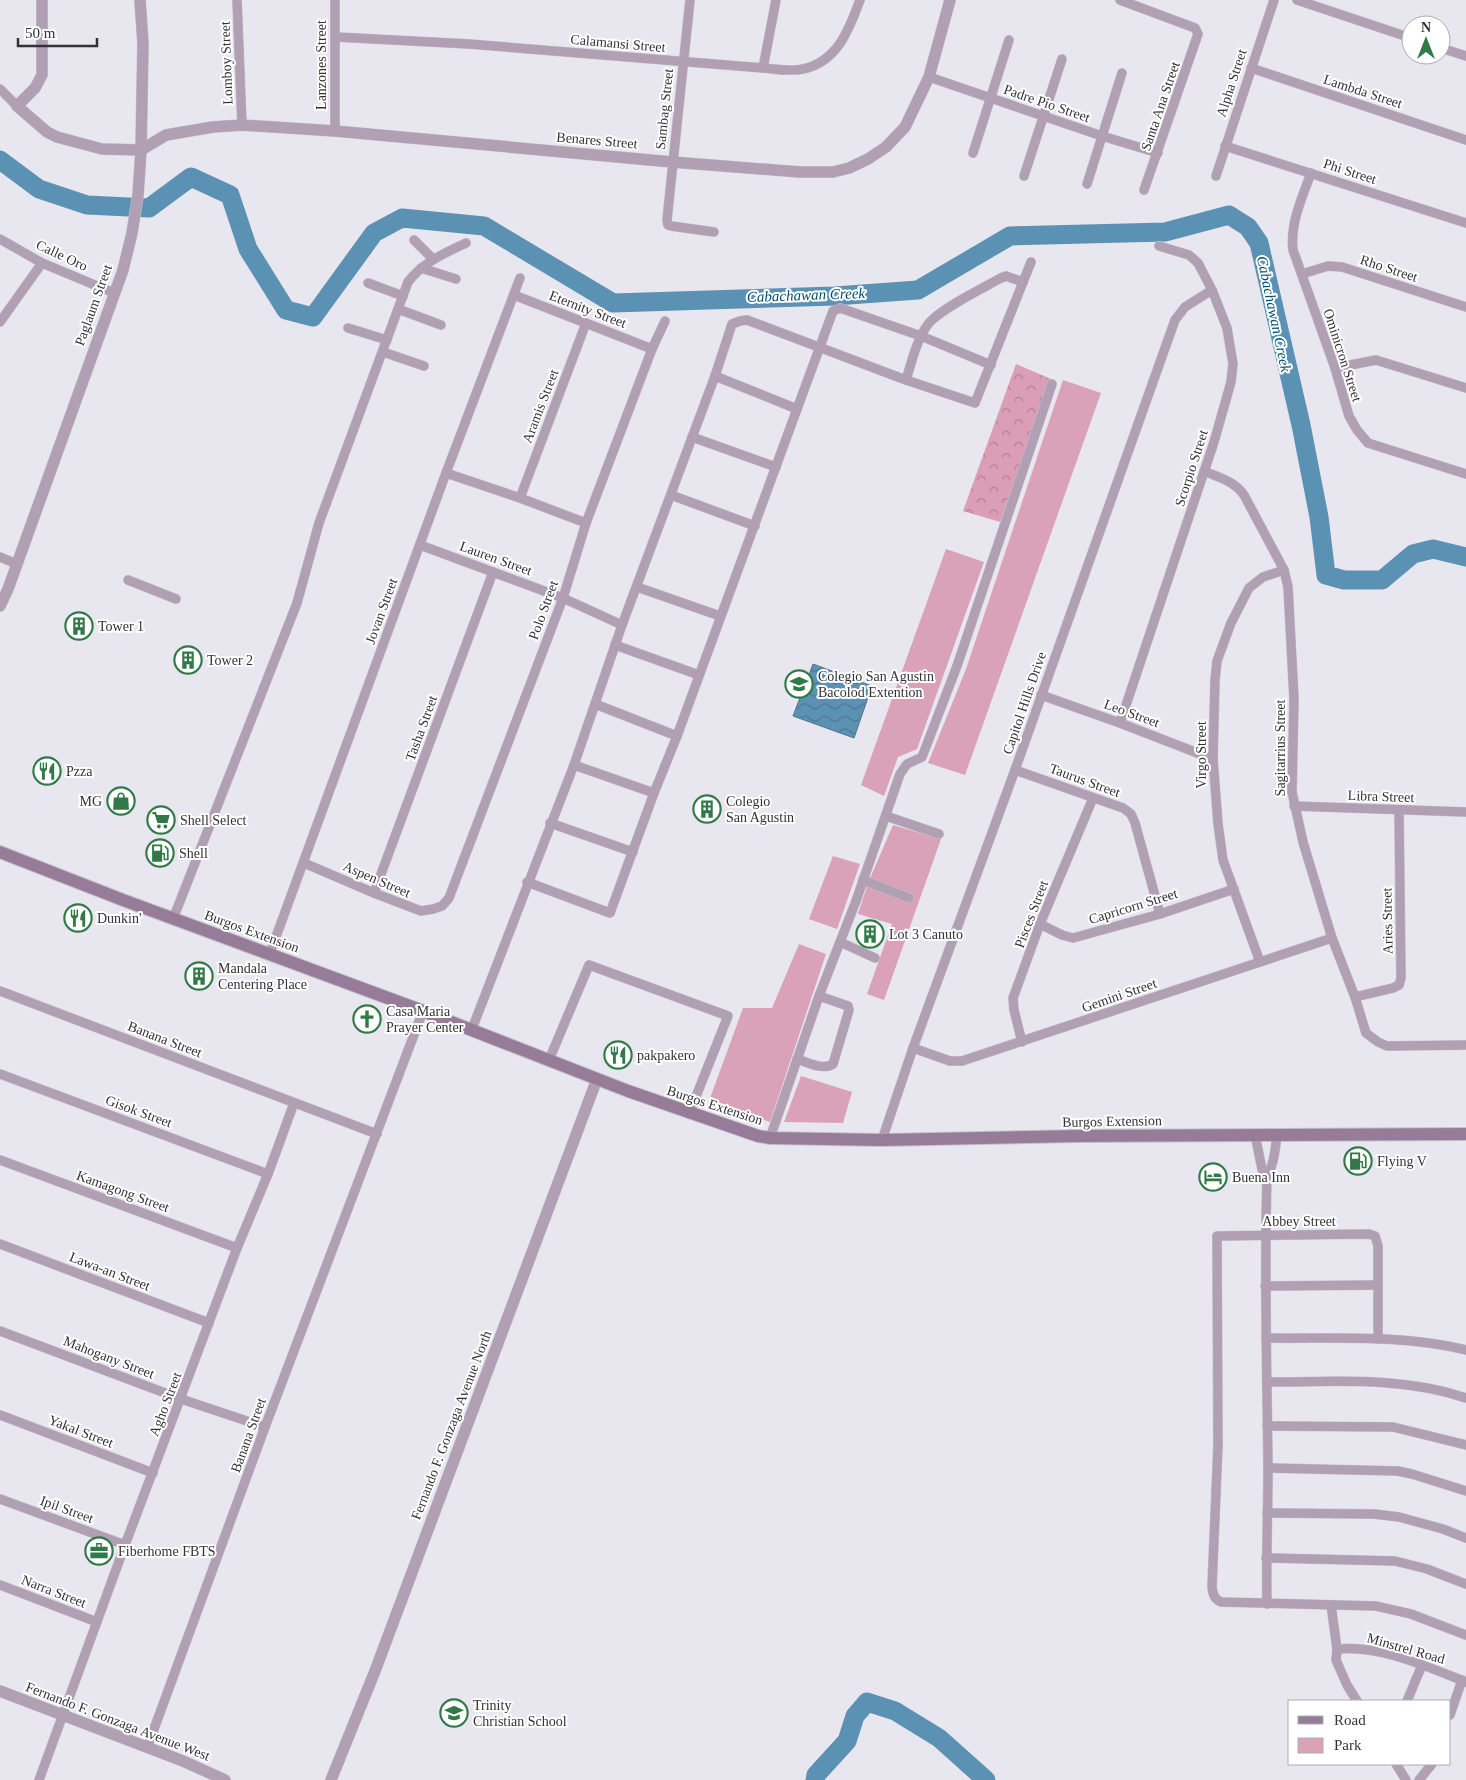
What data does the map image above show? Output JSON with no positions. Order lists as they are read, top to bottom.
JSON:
{
  "streets": {
    "main road": ["Burgos Extension"],
    "street": [
      "Calamansi Street",
      "Lomboy Street",
      "Lanzones Street",
      "Alpha Street",
      "Lambda Street",
      "Padre Pio Street",
      "Santa Ana Street",
      "Sambag Street",
      "Benares Street",
      "Phi Street",
      "Calle Oro",
      "Rho Street",
      "Paglaum Street",
      "Eternity Street",
      "Ominicron Street",
      "Aramis Street",
      "Scorpio Street",
      "Lauren Street",
      "Polo Street",
      "Jovan Street",
      "Capitol Hills Drive",
      "Leo Street",
      "Tasha Street",
      "Sagitarrius Street",
      "Virgo Street",
      "Taurus Street",
      "Libra Street",
      "Aspen Street",
      "Capricorn Street",
      "Pisces Street",
      "Aries Street",
      "Gemini Street",
      "Banana Street",
      "Gisok Street",
      "Kamagong Street",
      "Abbey Street",
      "Lawa-an Street",
      "Mahogany Street",
      "Agho Street",
      "Fernando F. Gonzaga Avenue North",
      "Yakal Street",
      "Ipil Street",
      "Narra Street",
      "Minstrel Road",
      "Fernando F. Gonzaga Avenue West"
    ]
  },
  "crossings": [
    ["Calamansi Street", "Lanzones Street"],
    ["Calamansi Street", "Sambag Street"],
    ["Lomboy Street", "Benares Street"],
    ["Lanzones Street", "Benares Street"],
    ["Alpha Street", "Lambda Street"],
    ["Alpha Street", "Phi Street"],
    ["Padre Pio Street", "Santa Ana Street"],
    ["Padre Pio Street", "Benares Street"],
    ["Sambag Street", "Benares Street"],
    ["Benares Street", "Paglaum Street"],
    ["Phi Street", "Ominicron Street"],
    ["Calle Oro", "Paglaum Street"],
    ["Rho Street", "Ominicron Street"],
    ["Eternity Street", "Aramis Street"],
    ["Eternity Street", "Polo Street"],
    ["Eternity Street", "Jovan Street"],
    ["Scorpio Street", "Capitol Hills Drive"],
    ["Scorpio Street", "Leo Street"],
    ["Scorpio Street", "Sagitarrius Street"],
    ["Lauren Street", "Polo Street"],
    ["Lauren Street", "Jovan Street"],
    ["Lauren Street", "Tasha Street"],
    ["Polo Street", "Aspen Street"],
    ["Jovan Street", "Aspen Street"],
    ["Jovan Street", "Burgos Extension"],
    ["Capitol Hills Drive", "Leo Street"],
    ["Capitol Hills Drive", "Taurus Street"],
    ["Capitol Hills Drive", "Burgos Extension"],
    ["Capitol Hills Drive", "Gemini Street"],
    ["Leo Street", "Virgo Street"],
    ["Tasha Street", "Aspen Street"],
    ["Sagitarrius Street", "Virgo Street"],
    ["Sagitarrius Street", "Libra Street"],
    ["Sagitarrius Street", "Aries Street"],
    ["Sagitarrius Street", "Gemini Street"],
    ["Virgo Street", "Capricorn Street"],
    ["Virgo Street", "Gemini Street"],
    ["Taurus Street", "Capricorn Street"],
    ["Taurus Street", "Pisces Street"],
    ["Libra Street", "Aries Street"],
    ["Capricorn Street", "Pisces Street"],
    ["Pisces Street", "Gemini Street"],
    ["Burgos Extension", "Banana Street"],
    ["Burgos Extension", "Fernando F. Gonzaga Avenue North"],
    ["Banana Street", "Mahogany Street"],
    ["Banana Street", "Agho Street"],
    ["Banana Street", "Fernando F. Gonzaga Avenue West"],
    ["Gisok Street", "Agho Street"],
    ["Kamagong Street", "Agho Street"],
    ["Lawa-an Street", "Agho Street"],
    ["Mahogany Street", "Agho Street"],
    ["Agho Street", "Yakal Street"],
    ["Agho Street", "Ipil Street"],
    ["Agho Street", "Narra Street"],
    ["Agho Street", "Fernando F. Gonzaga Avenue West"]
  ],
  "water": ["Cabachawan Creek"],
  "places": {
    "building": [
      "Tower 1",
      "Tower 2",
      "Colegio San Agustin",
      "Lot 3 Canuto",
      "Mandala Centering Place"
    ],
    "school or university": ["Colegio San Agustin Bacolod Extention", "Trinity Christian School"],
    "restaurant": ["Pzza", "Dunkin'", "pakpakero"],
    "shop": ["MG"],
    "supermarket": ["Shell Select"],
    "fuel station": ["Shell", "Flying V"],
    "church": ["Casa Maria Prayer Center"],
    "hotel": ["Buena Inn"],
    "office": ["Fiberhome FBTS"]
  },
  "legend": ["Road", "Park"],
  "scale_bar": "50 m",
  "north": "top"
}
